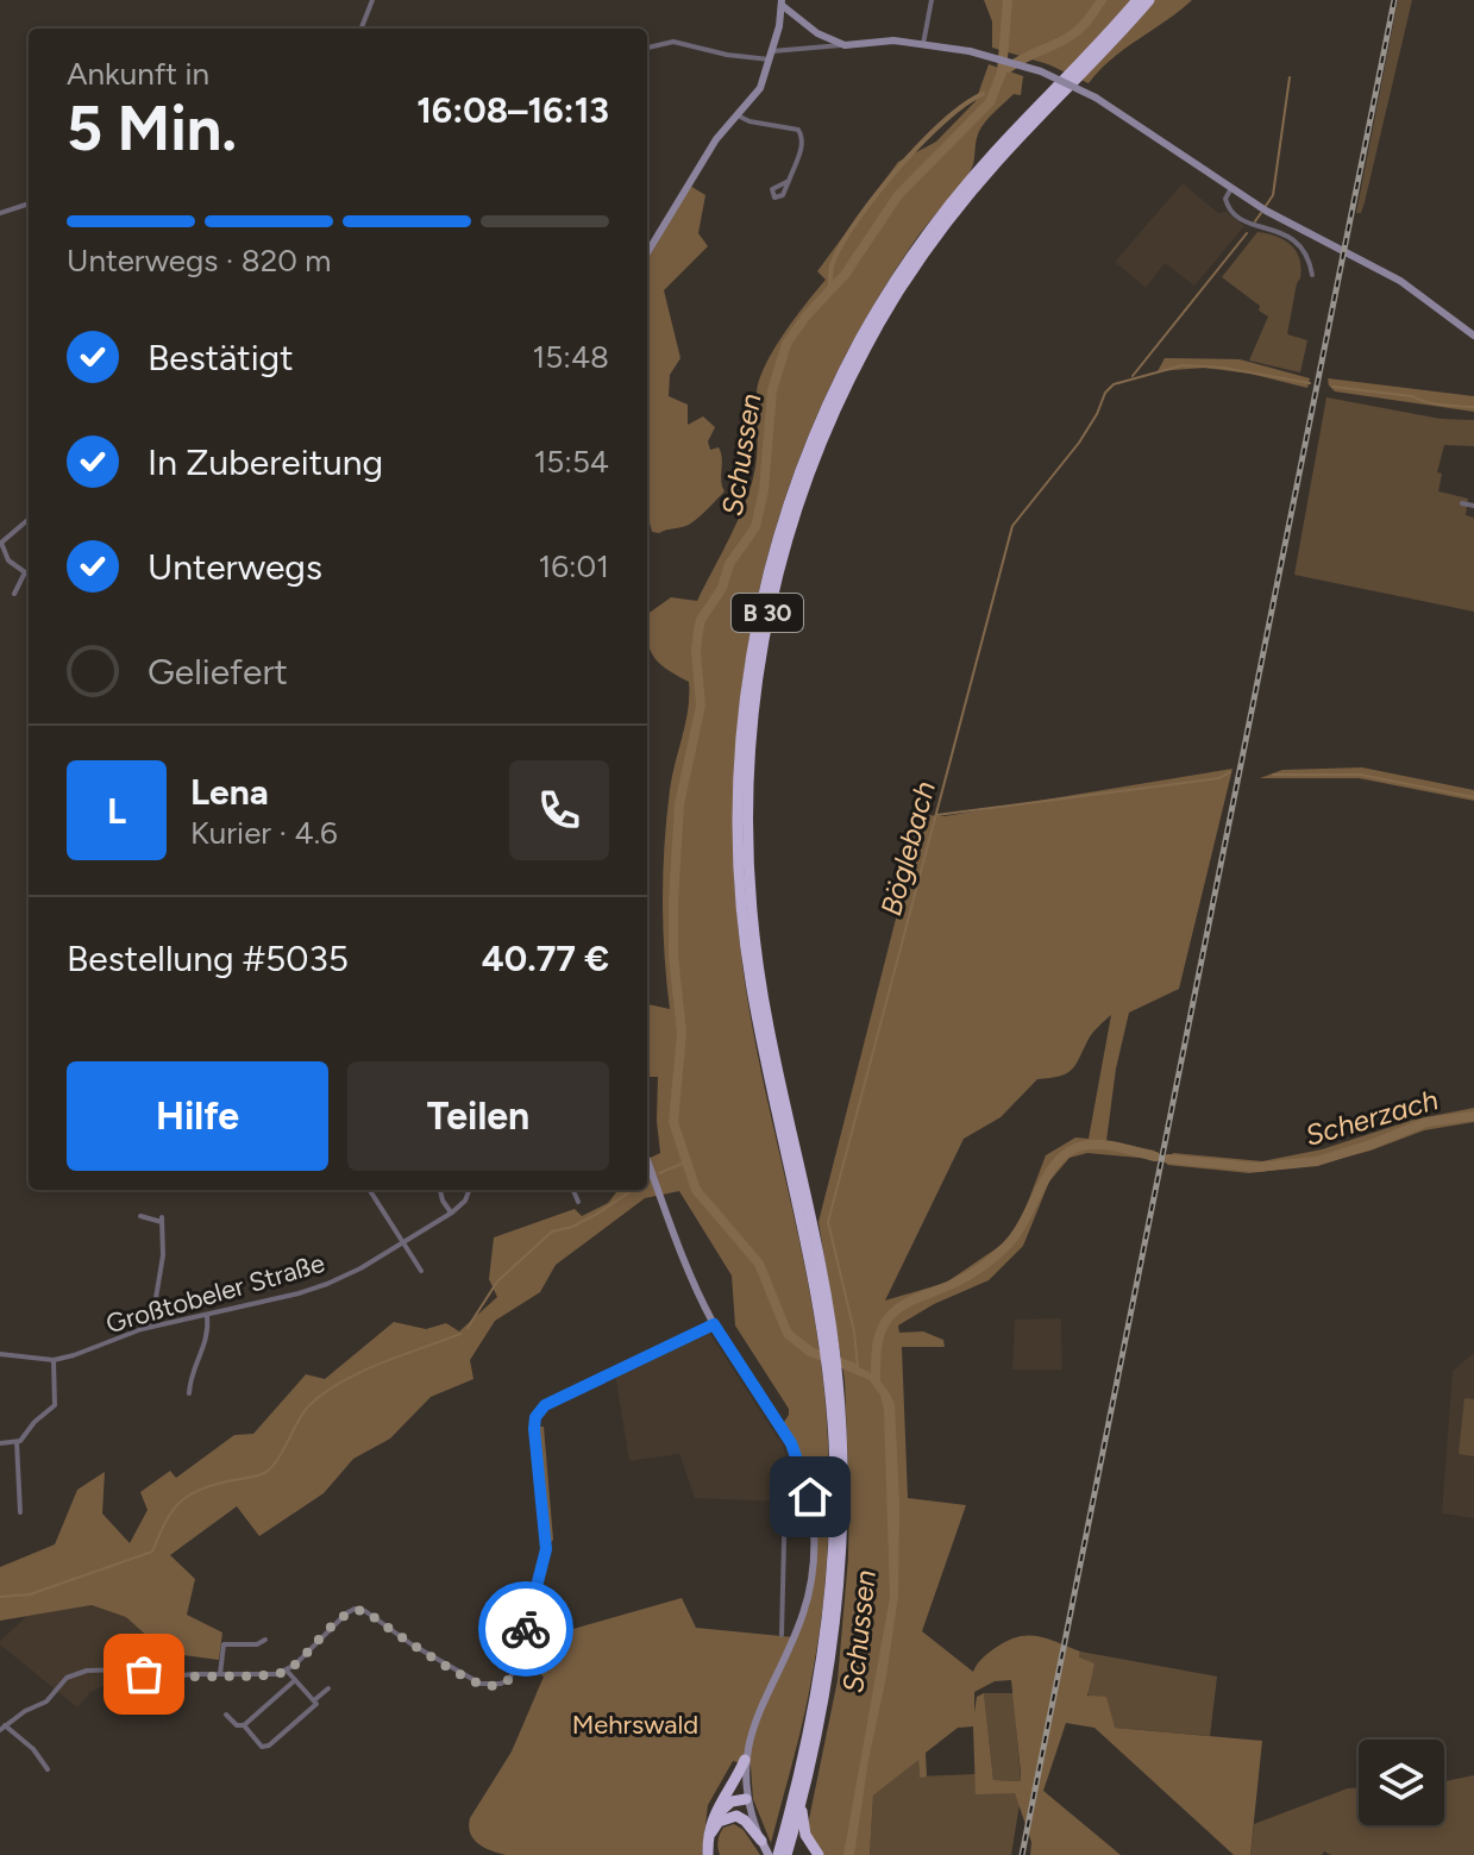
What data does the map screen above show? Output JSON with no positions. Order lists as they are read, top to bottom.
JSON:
{
  "streets": {
    "highway": ["B 30"],
    "street": ["Großtobeler Straße"]
  },
  "water": ["Schussen", "Böglebach", "Scherzach"],
  "parks": ["Mehrswald"],
  "page": {
    "heading": ["5 Min.", "Ankunft in", "16:08–16:13"],
    "panel": [
      "Lena",
      "Kurier · 4.6",
      "Bestellung #5035",
      "40.77 €"
    ],
    "bar": "Unterwegs · 820 m",
    "list": [
      ["Bestätigt", "15:48"],
      ["In Zubereitung", "15:54"],
      ["Unterwegs", "16:01"],
      "Geliefert"
    ],
    "round": "L",
    "buttons": ["Hilfe", "Teilen"]
  }
}
